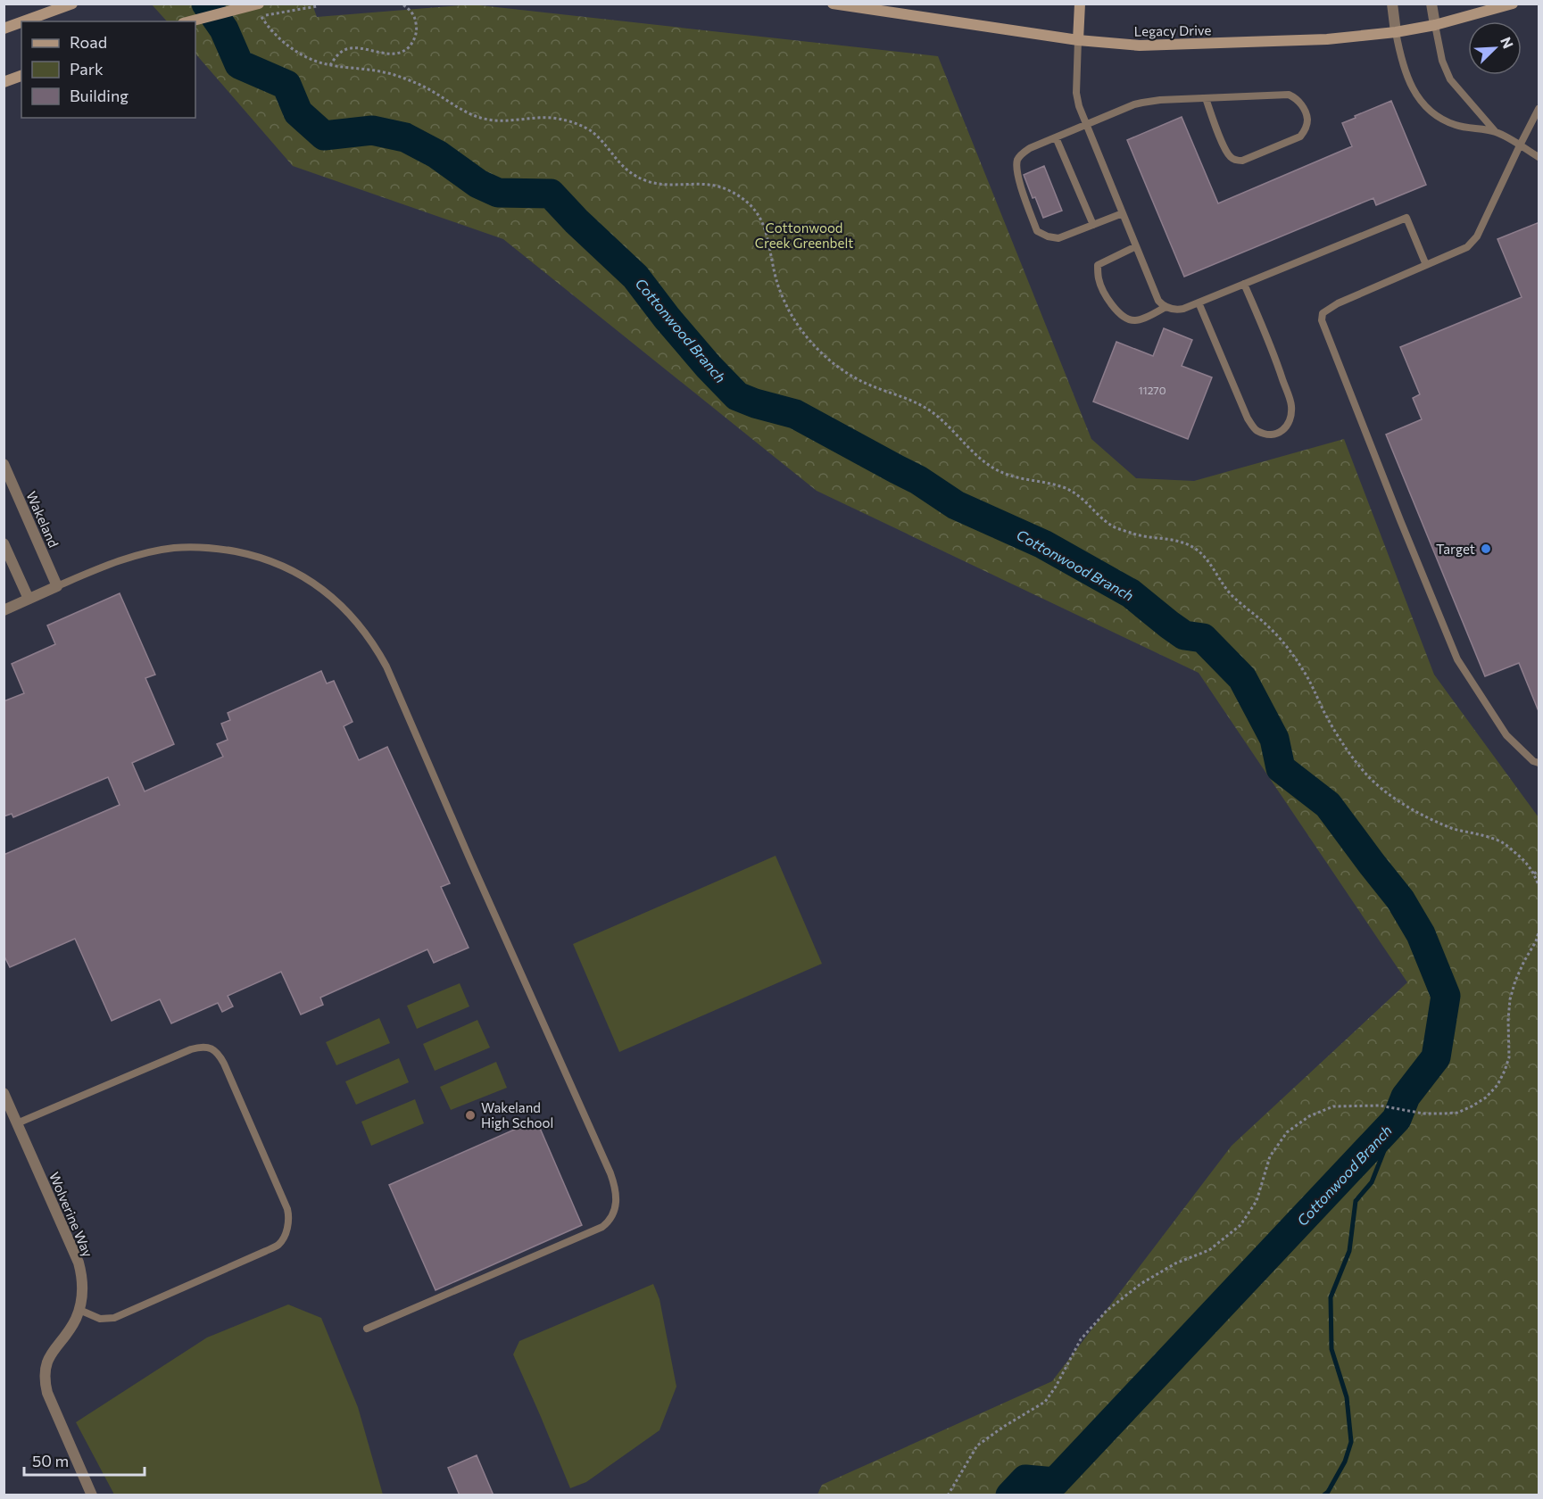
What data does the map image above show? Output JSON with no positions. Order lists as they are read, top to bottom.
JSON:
{
  "streets": {
    "main road": ["Legacy Drive"],
    "street": ["Wakeland", "Wolverine Way"]
  },
  "water": ["Cottonwood Branch"],
  "parks": ["Cottonwood Creek Greenbelt"],
  "places": ["Target", "Wakeland High School"],
  "house_numbers": ["11270"],
  "legend": ["Road", "Park", "Building"],
  "scale_bar": "50 m",
  "north": "top right"
}
